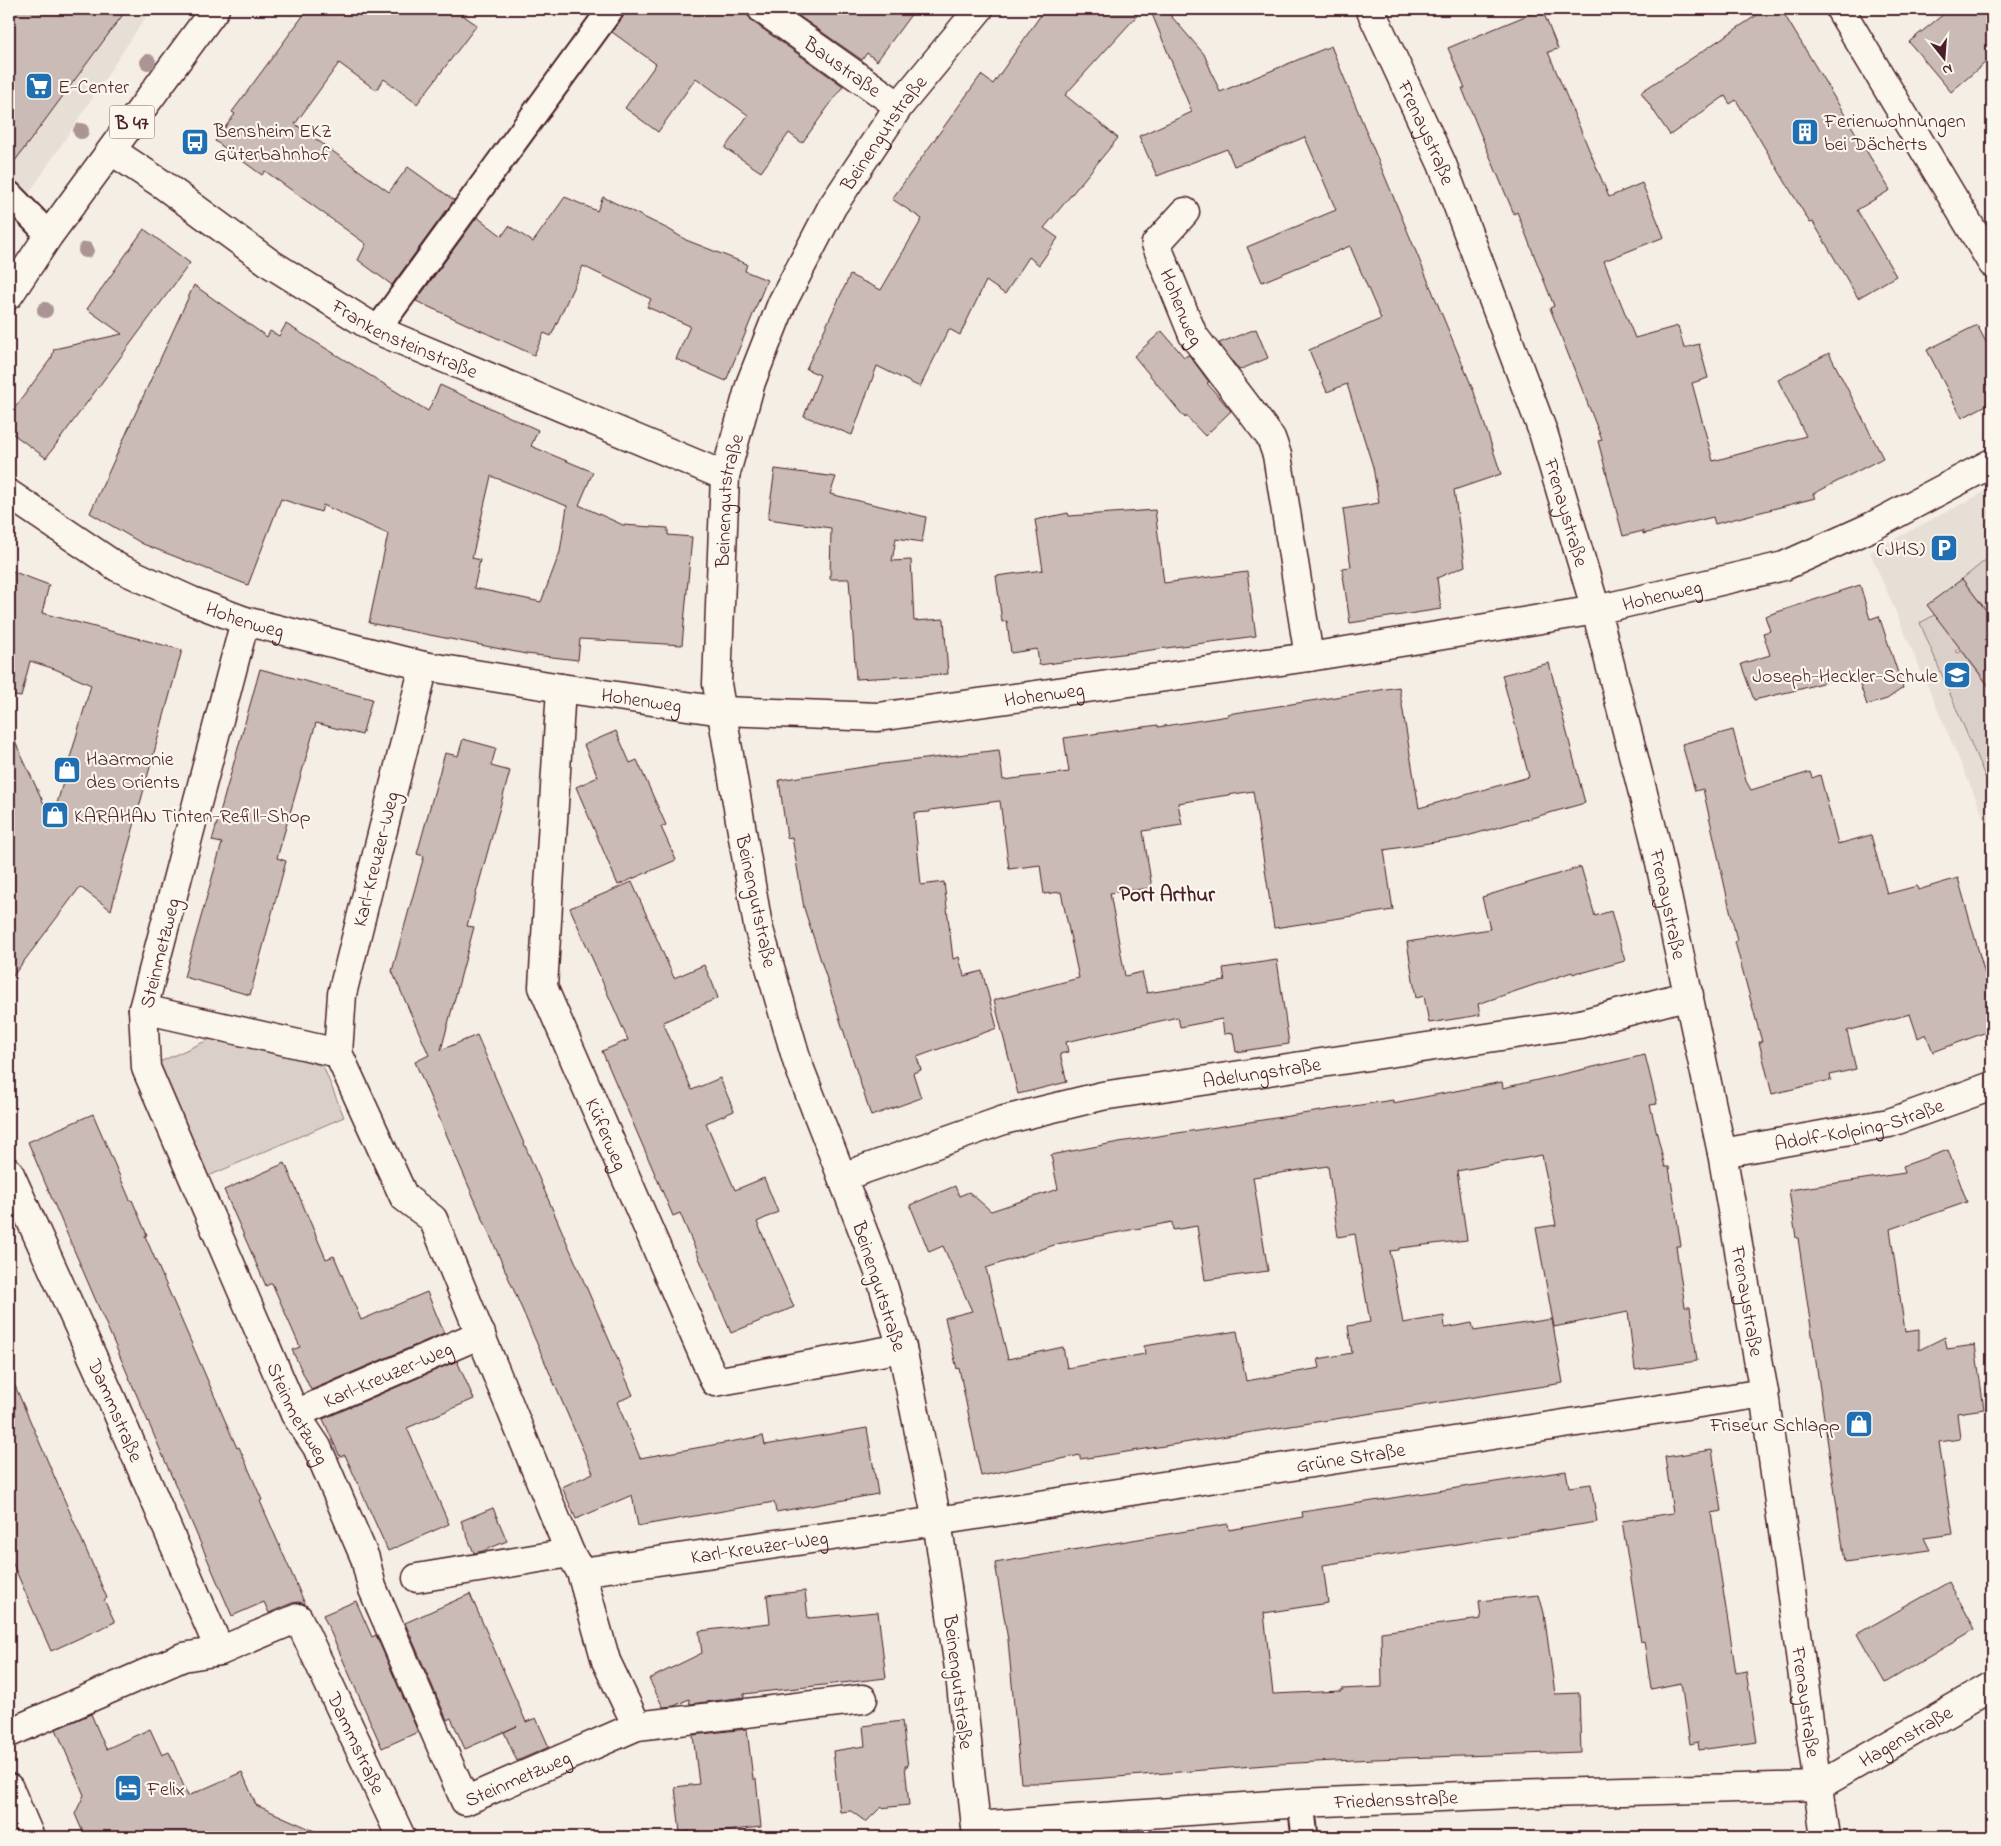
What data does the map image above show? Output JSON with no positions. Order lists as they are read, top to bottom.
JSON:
{
  "streets": {
    "street": [
      "Baustraße",
      "B 47",
      "Beinengutstraße",
      "Frenaystraße",
      "Hohenweg",
      "Frankensteinstraße",
      "Karl-Kreuzer-Weg",
      "Steinmetzweg",
      "Adelungstraße",
      "Adolf-Kolping-Straße",
      "Küferweg",
      "Dammstraße",
      "Grüne Straße",
      "Hagenstraße",
      "Friedensstraße"
    ]
  },
  "crossings": [
    ["Baustraße", "Beinengutstraße"],
    ["B 47", "Frankensteinstraße"],
    ["Beinengutstraße", "Hohenweg"],
    ["Beinengutstraße", "Frankensteinstraße"],
    ["Beinengutstraße", "Karl-Kreuzer-Weg"],
    ["Beinengutstraße", "Adelungstraße"],
    ["Beinengutstraße", "Küferweg"],
    ["Beinengutstraße", "Grüne Straße"],
    ["Beinengutstraße", "Friedensstraße"],
    ["Frenaystraße", "Hohenweg"],
    ["Frenaystraße", "Adelungstraße"],
    ["Frenaystraße", "Adolf-Kolping-Straße"],
    ["Frenaystraße", "Grüne Straße"],
    ["Frenaystraße", "Hagenstraße"],
    ["Frenaystraße", "Friedensstraße"],
    ["Hohenweg", "Karl-Kreuzer-Weg"],
    ["Hohenweg", "Steinmetzweg"],
    ["Hohenweg", "Küferweg"],
    ["Karl-Kreuzer-Weg", "Steinmetzweg"],
    ["Karl-Kreuzer-Weg", "Grüne Straße"],
    ["Hagenstraße", "Friedensstraße"]
  ],
  "districts": ["Port Arthur"],
  "places": {
    "supermarket": ["E-Center"],
    "building": ["Ferienwohnungen bei Dächerts"],
    "bus stop": ["Bensheim EKZ Güterbahnhof"],
    "parking": ["(JHS)"],
    "school or university": ["Joseph-Heckler-Schule"],
    "shop": ["Haarmonie des Orients", "KARAHAN Tinten-Refill-Shop", "Friseur Schlapp"],
    "hotel": ["Felix"]
  },
  "north": "bottom"
}
